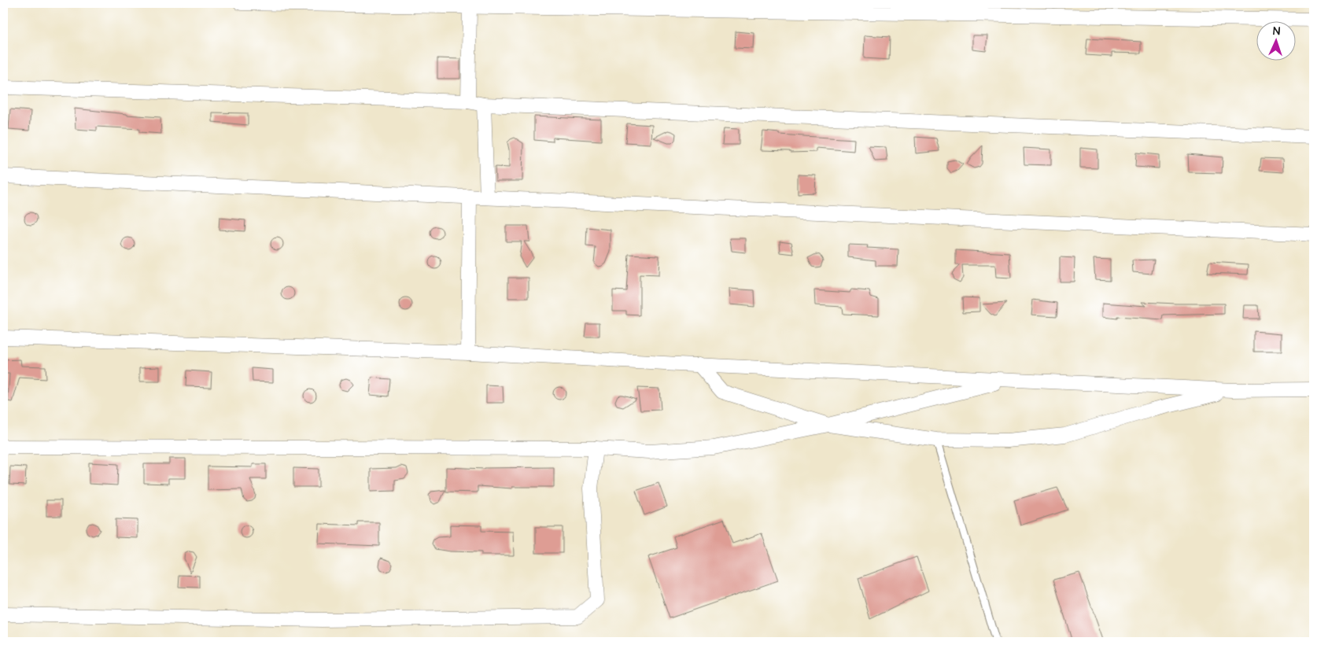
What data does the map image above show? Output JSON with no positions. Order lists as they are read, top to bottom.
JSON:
{
  "north": "top"
}
